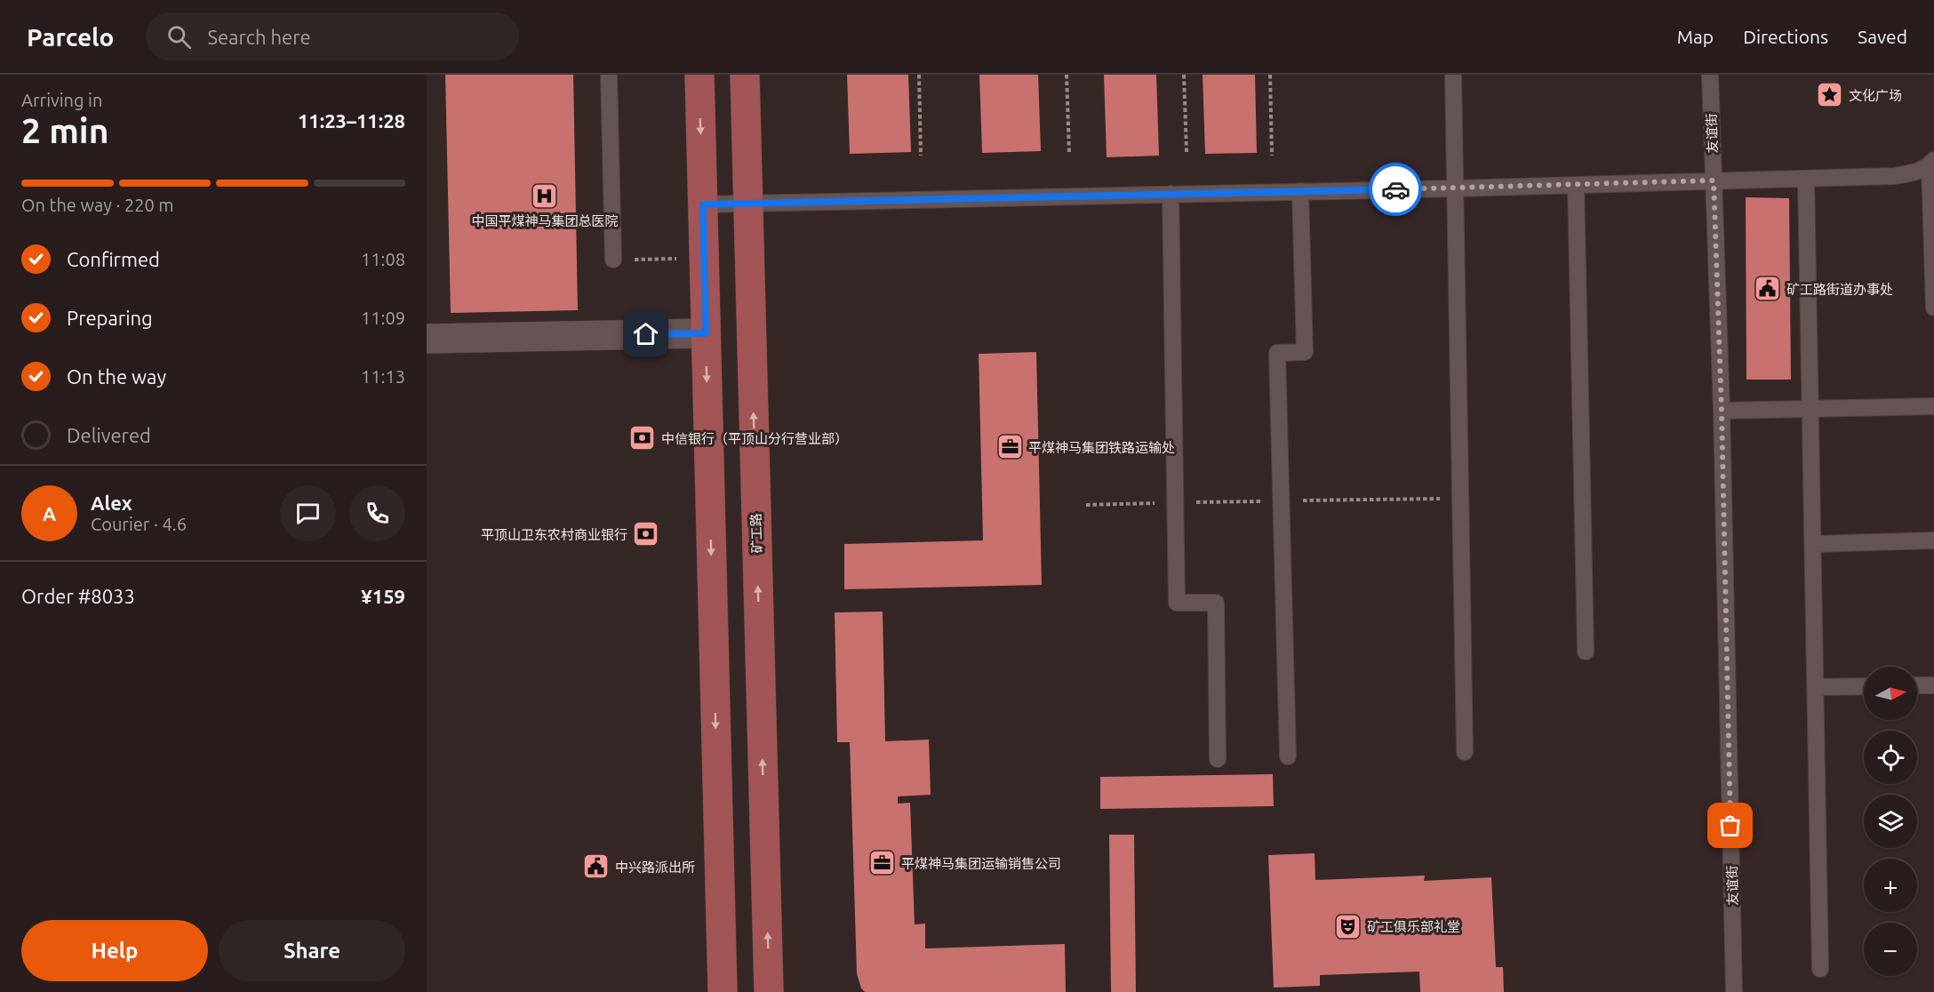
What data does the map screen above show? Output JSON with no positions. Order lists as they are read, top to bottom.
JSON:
{
  "streets": {
    "main road": ["矿工路"],
    "lane": ["友谊街"]
  },
  "places": {
    "place": ["文化广场"],
    "hospital": ["中国平煤神马集团总医院"],
    "public building": ["矿工路街道办事处", "中兴路派出所"],
    "bank": ["中信银行（平顶山分行营业部）", "平顶山卫东农村商业银行"],
    "office": ["平煤神马集团铁路运输处", "平煤神马集团运输销售公司"],
    "theatre": ["矿工俱乐部礼堂"]
  },
  "north": "right",
  "page": {
    "header": "Parcelo",
    "search": "Search here",
    "nav": ["Map", "Directions", "Saved"],
    "heading": ["2 min", "Arriving in", "11:23–11:28"],
    "panel": [
      "Alex",
      "Courier · 4.6",
      "Order #8033",
      "¥159"
    ],
    "bar": "On the way · 220 m",
    "list": [
      ["Confirmed", "11:08"],
      ["Preparing", "11:09"],
      ["On the way", "11:13"],
      "Delivered"
    ],
    "round": "A",
    "map_buttons": ["+", "−"],
    "buttons": ["Help", "Share"]
  }
}
